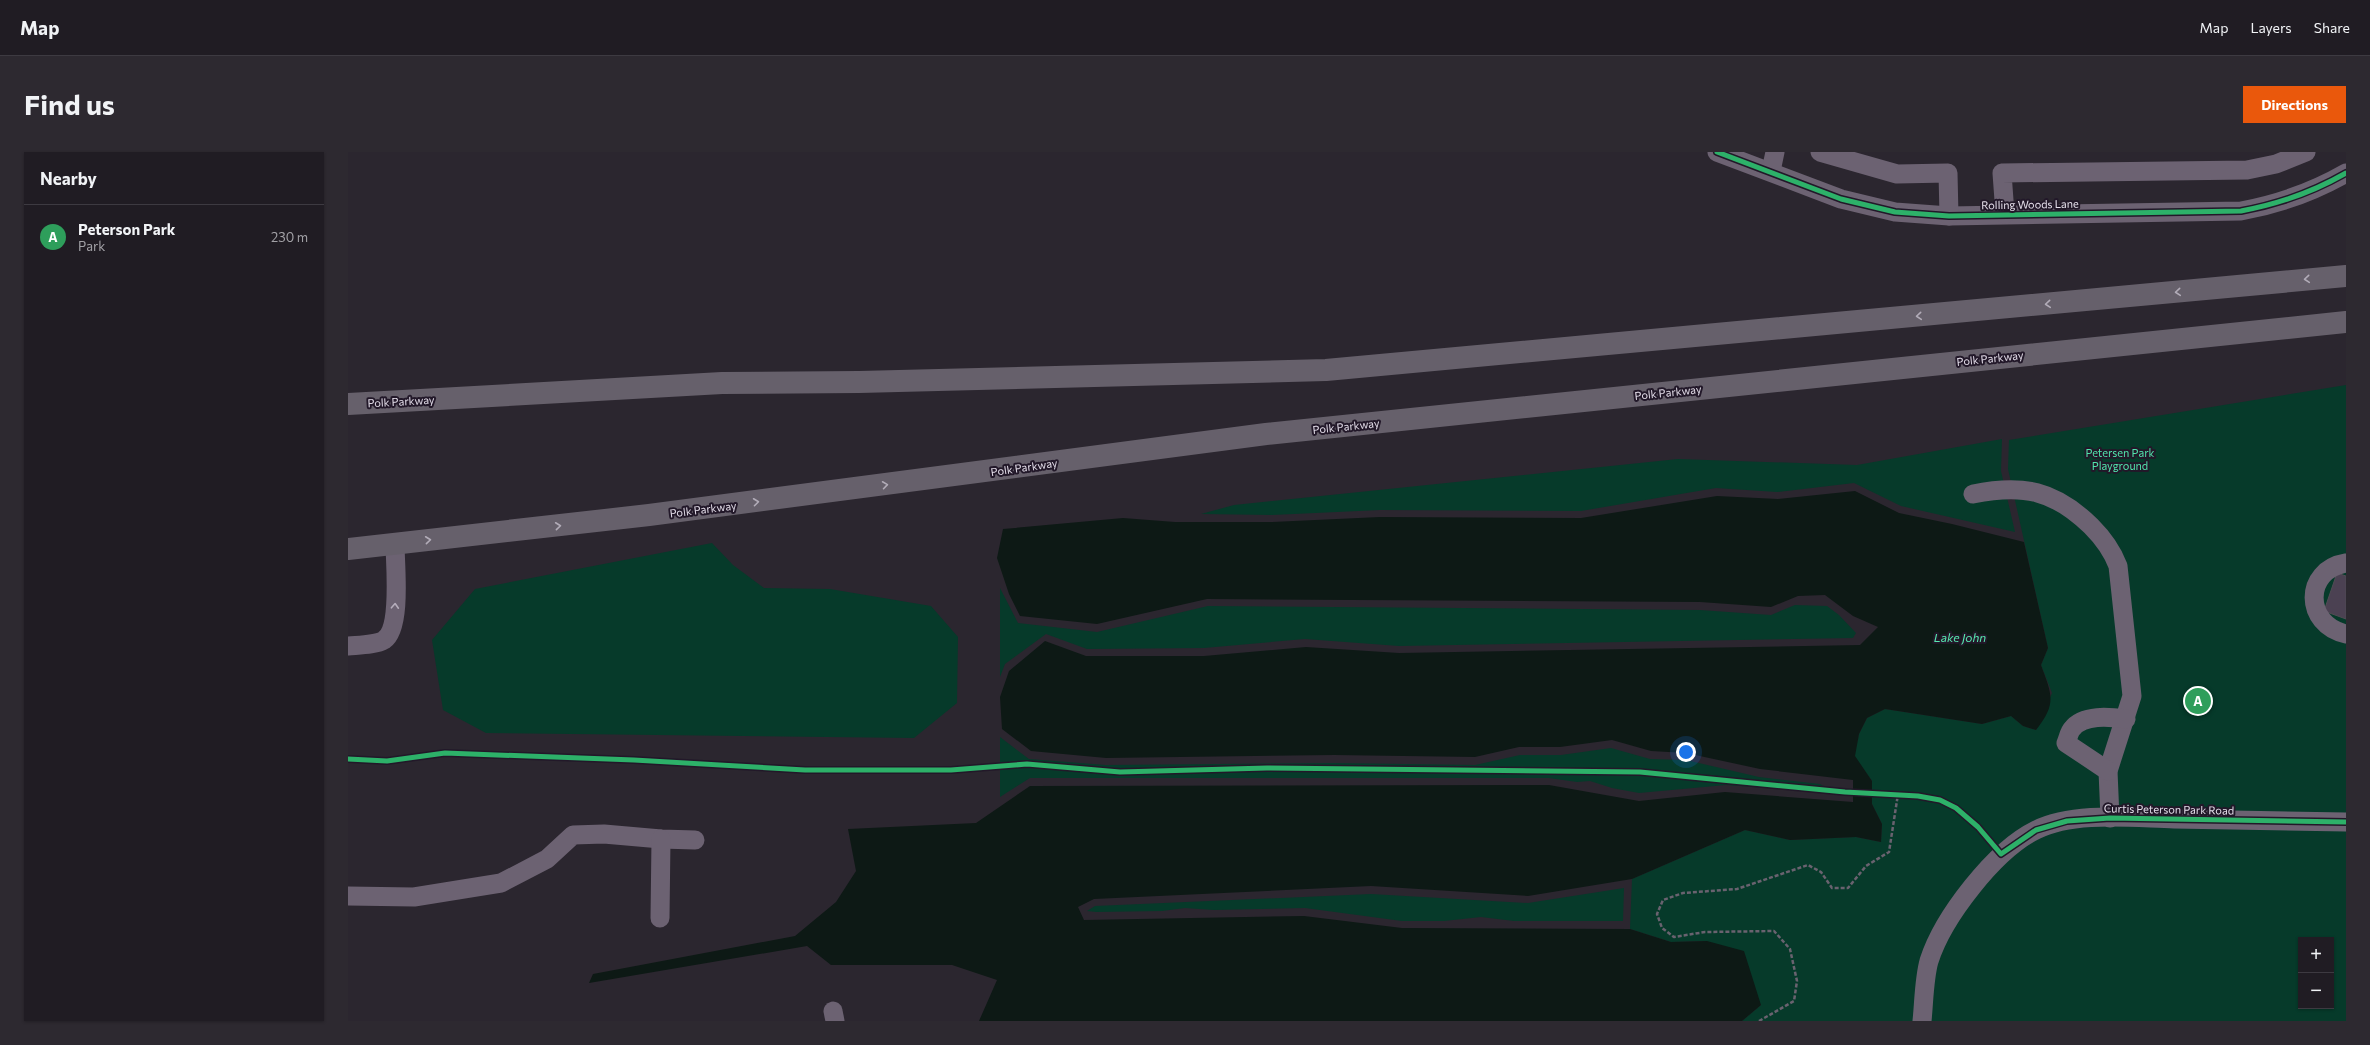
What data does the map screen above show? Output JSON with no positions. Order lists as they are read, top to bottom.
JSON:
{
  "streets": {
    "highway": ["Polk Parkway"],
    "street": ["Rolling Woods Lane", "Curtis Peterson Park Road"]
  },
  "water": ["Lake John"],
  "parks": ["Petersen Park Playground"],
  "page": {
    "header": "Map",
    "nav": ["Map", "Layers", "Share"],
    "buttons": "Directions",
    "title": "Find us",
    "heading": "Nearby",
    "list": [
      {
        "mark": "A",
        "name": "Peterson Park",
        "note": "Park",
        "value": "230 m"
      }
    ],
    "pins": "A",
    "map_buttons": ["+", "−"]
  }
}
